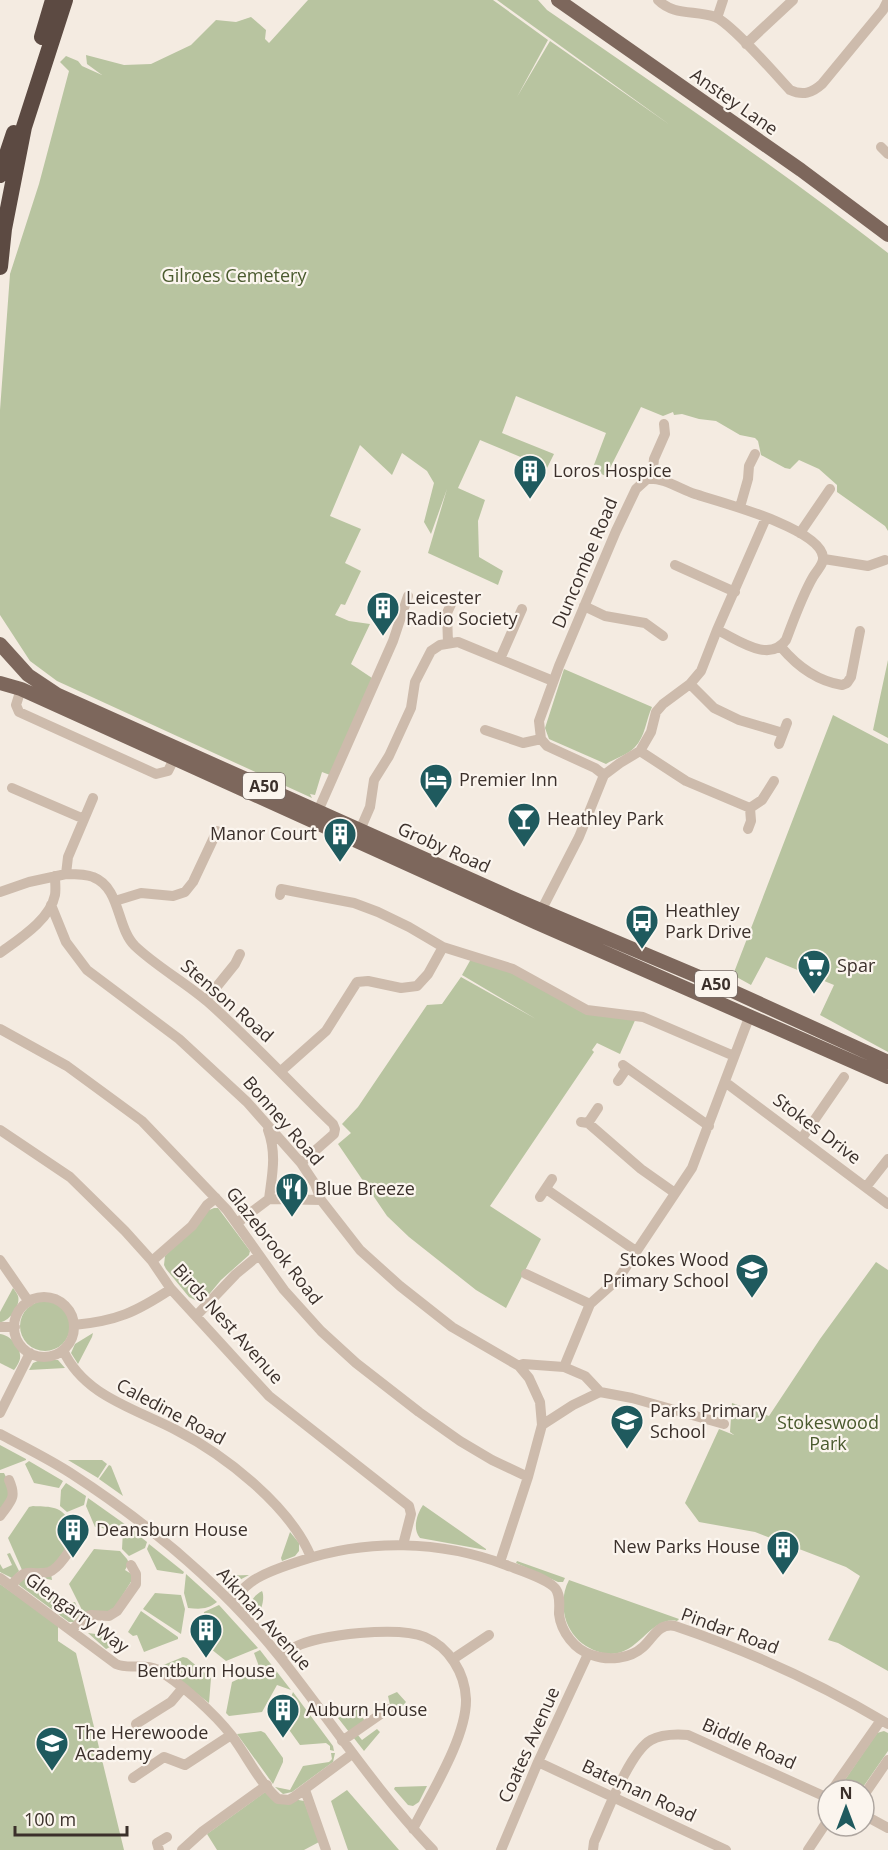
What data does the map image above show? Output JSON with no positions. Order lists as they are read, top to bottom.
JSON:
{
  "streets": {
    "main road": ["Anstey Lane", "A50", "Groby Road"],
    "street": [
      "Duncombe Road",
      "Stenson Road",
      "Bonney Road",
      "Stokes Drive",
      "Glazebrook Road",
      "Birds Nest Avenue",
      "Caledine Road",
      "Glengarry Way",
      "Aikman Avenue",
      "Pindar Road",
      "Biddle Road",
      "Coates Avenue",
      "Bateman Road"
    ]
  },
  "crossings": [
    ["Stenson Road", "Bonney Road"],
    ["Glengarry Way", "Aikman Avenue"],
    ["Pindar Road", "Coates Avenue"],
    ["Biddle Road", "Bateman Road"],
    ["Coates Avenue", "Bateman Road"]
  ],
  "parks": ["Gilroes Cemetery", "Stokeswood Park"],
  "places": {
    "building": [
      "Loros Hospice",
      "Leicester Radio Society",
      "Manor Court",
      "Deansburn House",
      "New Parks House",
      "Bentburn House",
      "Auburn House"
    ],
    "hotel": ["Premier Inn"],
    "bar": ["Heathley Park"],
    "bus stop": ["Heathley Park Drive"],
    "supermarket": ["Spar"],
    "restaurant": ["Blue Breeze"],
    "school or university": ["Stokes Wood Primary School", "Parks Primary School", "The Herewoode Academy"]
  },
  "scale_bar": "100 m",
  "north": "top"
}
